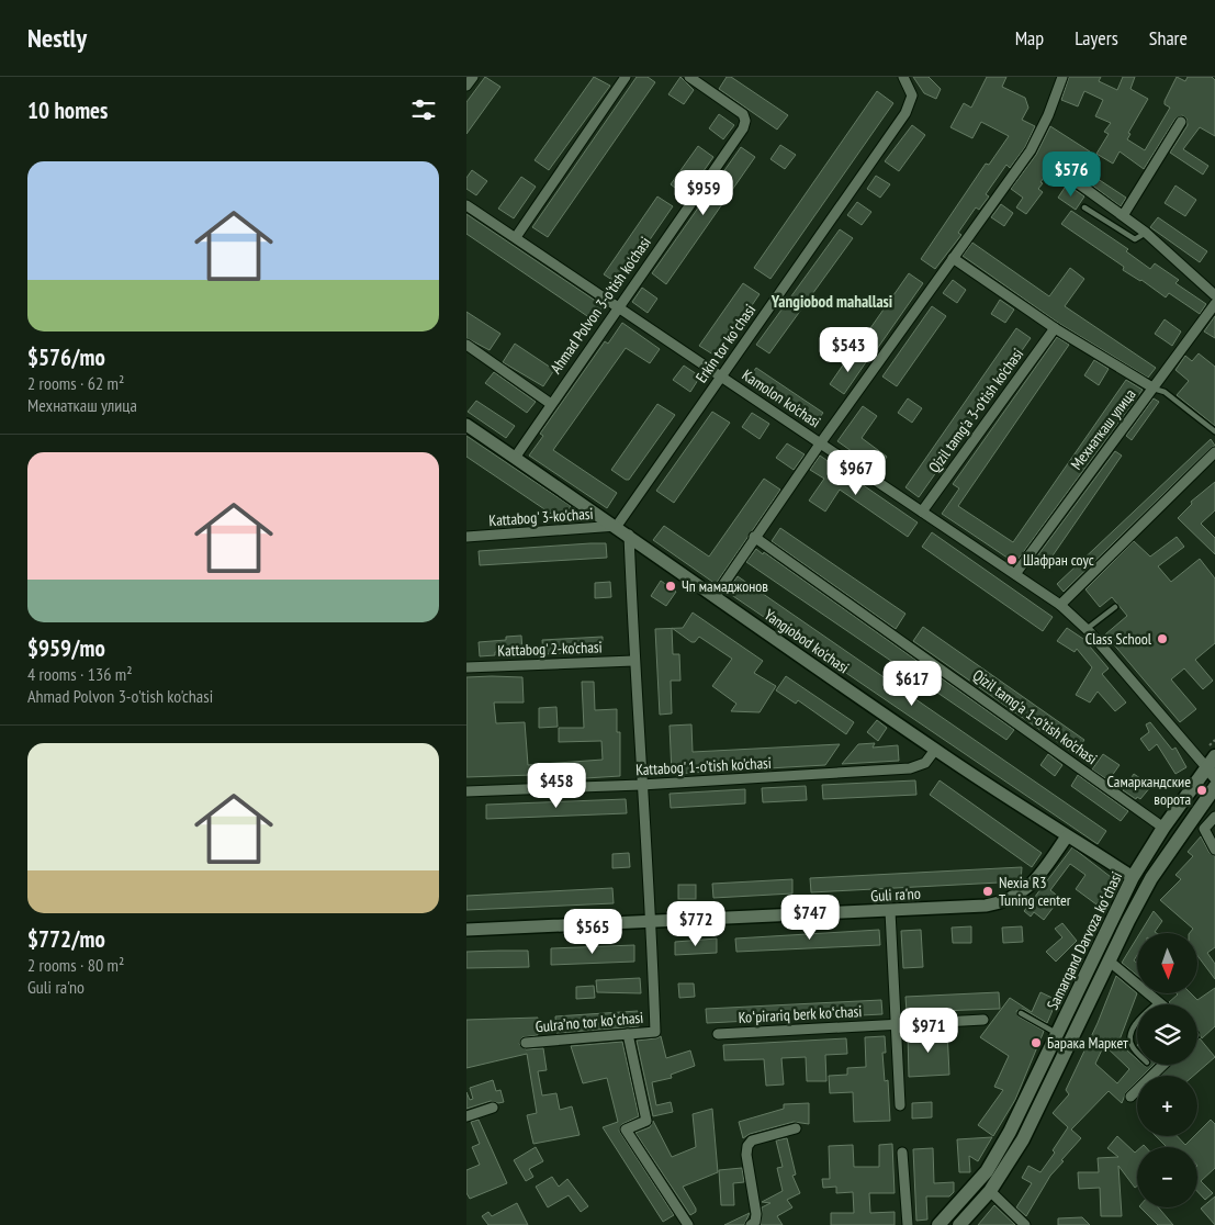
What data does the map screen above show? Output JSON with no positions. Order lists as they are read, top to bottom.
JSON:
{
  "streets": {
    "main road": ["Samarqand Darvoza koʻchasi"],
    "street": [
      "Ahmad Polvon 3-o'tish ko'chasi",
      "Erkin tor koʻchasi",
      "Kamolon ko'chasi",
      "Qizil tamg'a 3-o'tish ko'chasi",
      "Мехнаткаш улица",
      "Kattabog' 3-ko'chasi",
      "Yangiobod ko'chasi",
      "Kattabog' 2-ko'chasi",
      "Qizil tamg'a 1-o'tish ko'chasi",
      "Kattabog' 1-o'tish ko'chasi",
      "Guli ra'no",
      "Koʻpirariq berk koʻchasi",
      "Gulraʼno tor koʻchasi"
    ]
  },
  "crossings": [
    ["Ahmad Polvon 3-o'tish ko'chasi", "Kamolon ko'chasi"],
    ["Ahmad Polvon 3-o'tish ko'chasi", "Yangiobod ko'chasi"],
    ["Erkin tor koʻchasi", "Kamolon ko'chasi"],
    ["Erkin tor koʻchasi", "Kattabog' 3-ko'chasi"],
    ["Erkin tor koʻchasi", "Yangiobod ko'chasi"],
    ["Kamolon ko'chasi", "Qizil tamg'a 3-o'tish ko'chasi"],
    ["Kamolon ko'chasi", "Мехнаткаш улица"],
    ["Kamolon ko'chasi", "Samarqand Darvoza koʻchasi"],
    ["Kattabog' 3-ko'chasi", "Yangiobod ko'chasi"],
    ["Yangiobod ko'chasi", "Kattabog' 1-o'tish ko'chasi"],
    ["Yangiobod ko'chasi", "Guli ra'no"],
    ["Yangiobod ko'chasi", "Samarqand Darvoza koʻchasi"],
    ["Qizil tamg'a 1-o'tish ko'chasi", "Samarqand Darvoza koʻchasi"],
    ["Guli ra'no", "Gulraʼno tor koʻchasi"]
  ],
  "districts": ["Yangiobod mahallasi"],
  "places": [
    "Шафран соус",
    "Чп мамаджонов",
    "Class School",
    "Самаркандские ворота",
    "Nexia R3 Tuning center",
    "Барака Маркет"
  ],
  "north": "bottom",
  "page": {
    "header": "Nestly",
    "nav": ["Map", "Layers", "Share"],
    "heading": "10 homes",
    "list": [
      {
        "name": "$576/mo",
        "note": "2 rooms · 62 m² · Мехнаткаш улица"
      },
      {
        "name": "$959/mo",
        "note": "4 rooms · 136 m² · Ahmad Polvon 3-o'tish ko'chasi"
      },
      {
        "name": "$772/mo",
        "note": "2 rooms · 80 m² · Guli ra'no"
      }
    ],
    "price": [
      "$576",
      "$959",
      "$543",
      "$967",
      "$617",
      "$458",
      "$747",
      "$772",
      "$565",
      "$971"
    ],
    "map_buttons": ["+", "−"]
  }
}
